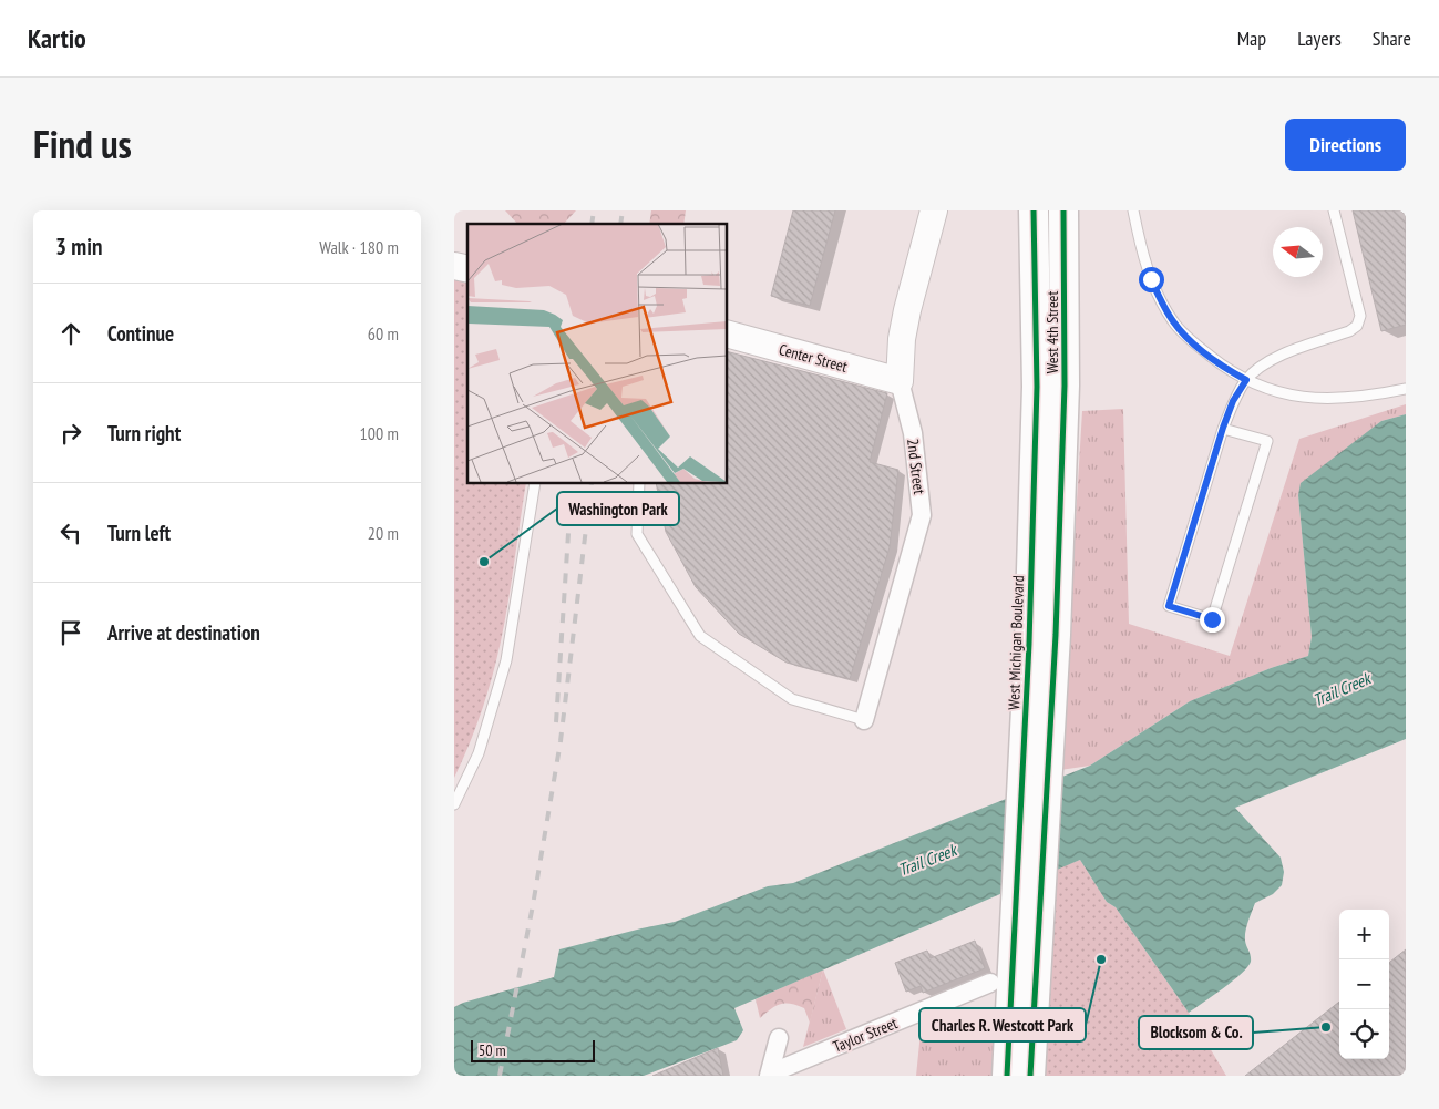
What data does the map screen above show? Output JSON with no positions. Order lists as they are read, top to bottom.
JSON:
{
  "streets": {
    "main road": ["West 4th Street", "West Michigan Boulevard"],
    "street": ["Center Street", "2nd Street", "Taylor Street"]
  },
  "crossings": [
    ["West 4th Street", "West Michigan Boulevard"],
    ["Center Street", "2nd Street"]
  ],
  "water": ["Trail Creek"],
  "places": ["Washington Park", "Charles R. Westcott Park", "Blocksom & Co."],
  "scale_bar": "50 m",
  "north": "left",
  "page": {
    "header": "Kartio",
    "nav": ["Map", "Layers", "Share"],
    "title": "Find us",
    "buttons": "Directions",
    "heading": ["3 min", "Walk · 180 m"],
    "list": [
      ["Continue", "60 m"],
      ["Turn right", "100 m"],
      ["Turn left", "20 m"],
      "Arrive at destination"
    ],
    "map_buttons": ["+", "−"],
    "scale": "50 m"
  }
}
